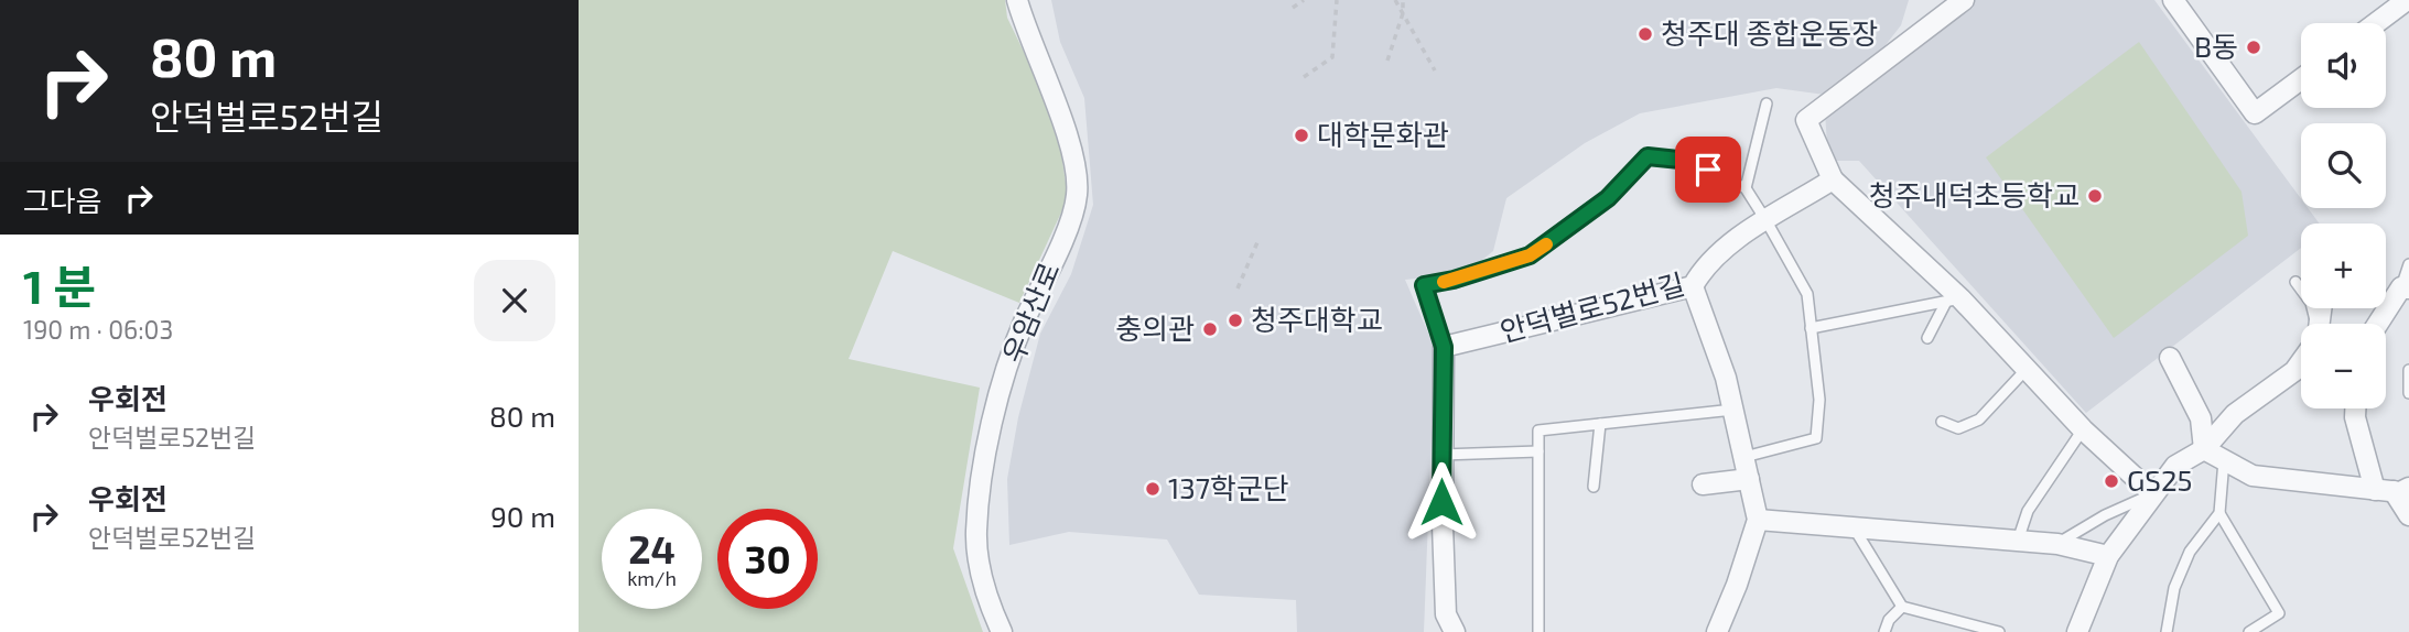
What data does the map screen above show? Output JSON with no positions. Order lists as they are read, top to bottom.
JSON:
{
  "streets": {
    "street": ["안덕벌로52번길", "우암산로"]
  },
  "places": [
    "청주대 종합운동장",
    "B동",
    "대학문화관",
    "청주내덕초등학교",
    "청주대학교",
    "충의관",
    "GS25",
    "137학군단"
  ],
  "page": {
    "turn": ["80 m", "안덕벌로52번길"],
    "map_buttons": ["+", "−"],
    "then": "그다음",
    "heading": ["1 분", "190 m · 06:03"],
    "list": [
      {
        "name": "우회전",
        "note": "안덕벌로52번길",
        "value": "80 m"
      },
      {
        "name": "우회전",
        "note": "안덕벌로52번길",
        "value": "90 m"
      }
    ],
    "speed": "24 km/h",
    "limit": "30"
  }
}
